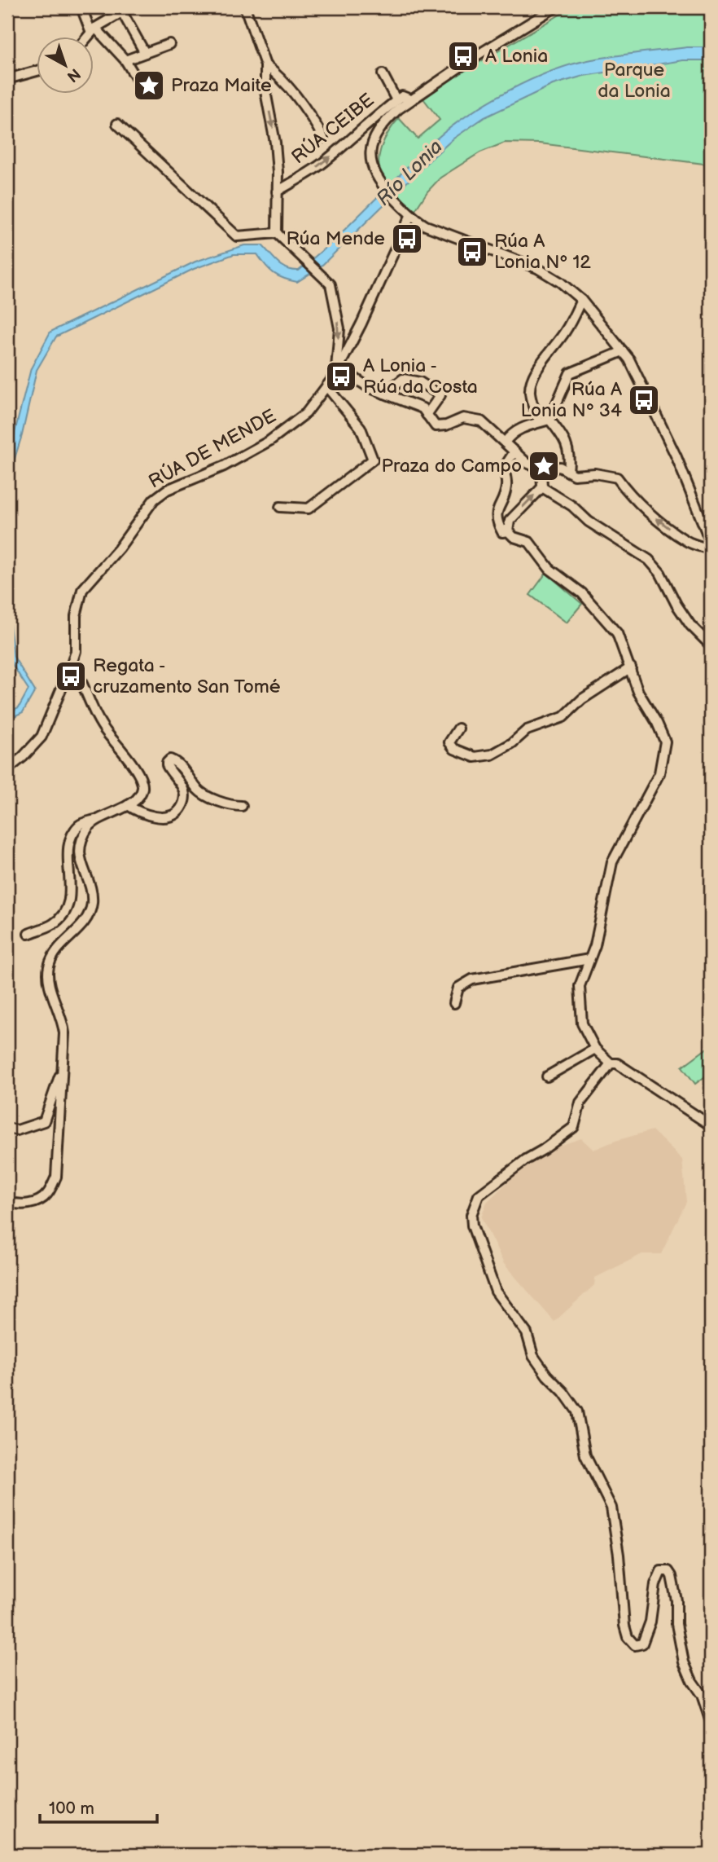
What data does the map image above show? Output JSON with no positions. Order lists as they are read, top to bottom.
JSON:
{
  "streets": {
    "street": ["RÚA CEIBE", "RÚA DE MENDE"]
  },
  "one_way": ["RÚA CEIBE"],
  "water": ["Río Lonia"],
  "parks": ["Parque da Lonia"],
  "places": {
    "bus stop": [
      "A Lonia",
      "Rúa Mende",
      "Rúa A Lonia Nº 12",
      "A Lonia - Rúa da Costa",
      "Rúa A Lonia Nº 34",
      "Regata - cruzamento San Tomé"
    ],
    "place": ["Praza Maite", "Praza do Campo"]
  },
  "scale_bar": "100 m",
  "north": "bottom right"
}
